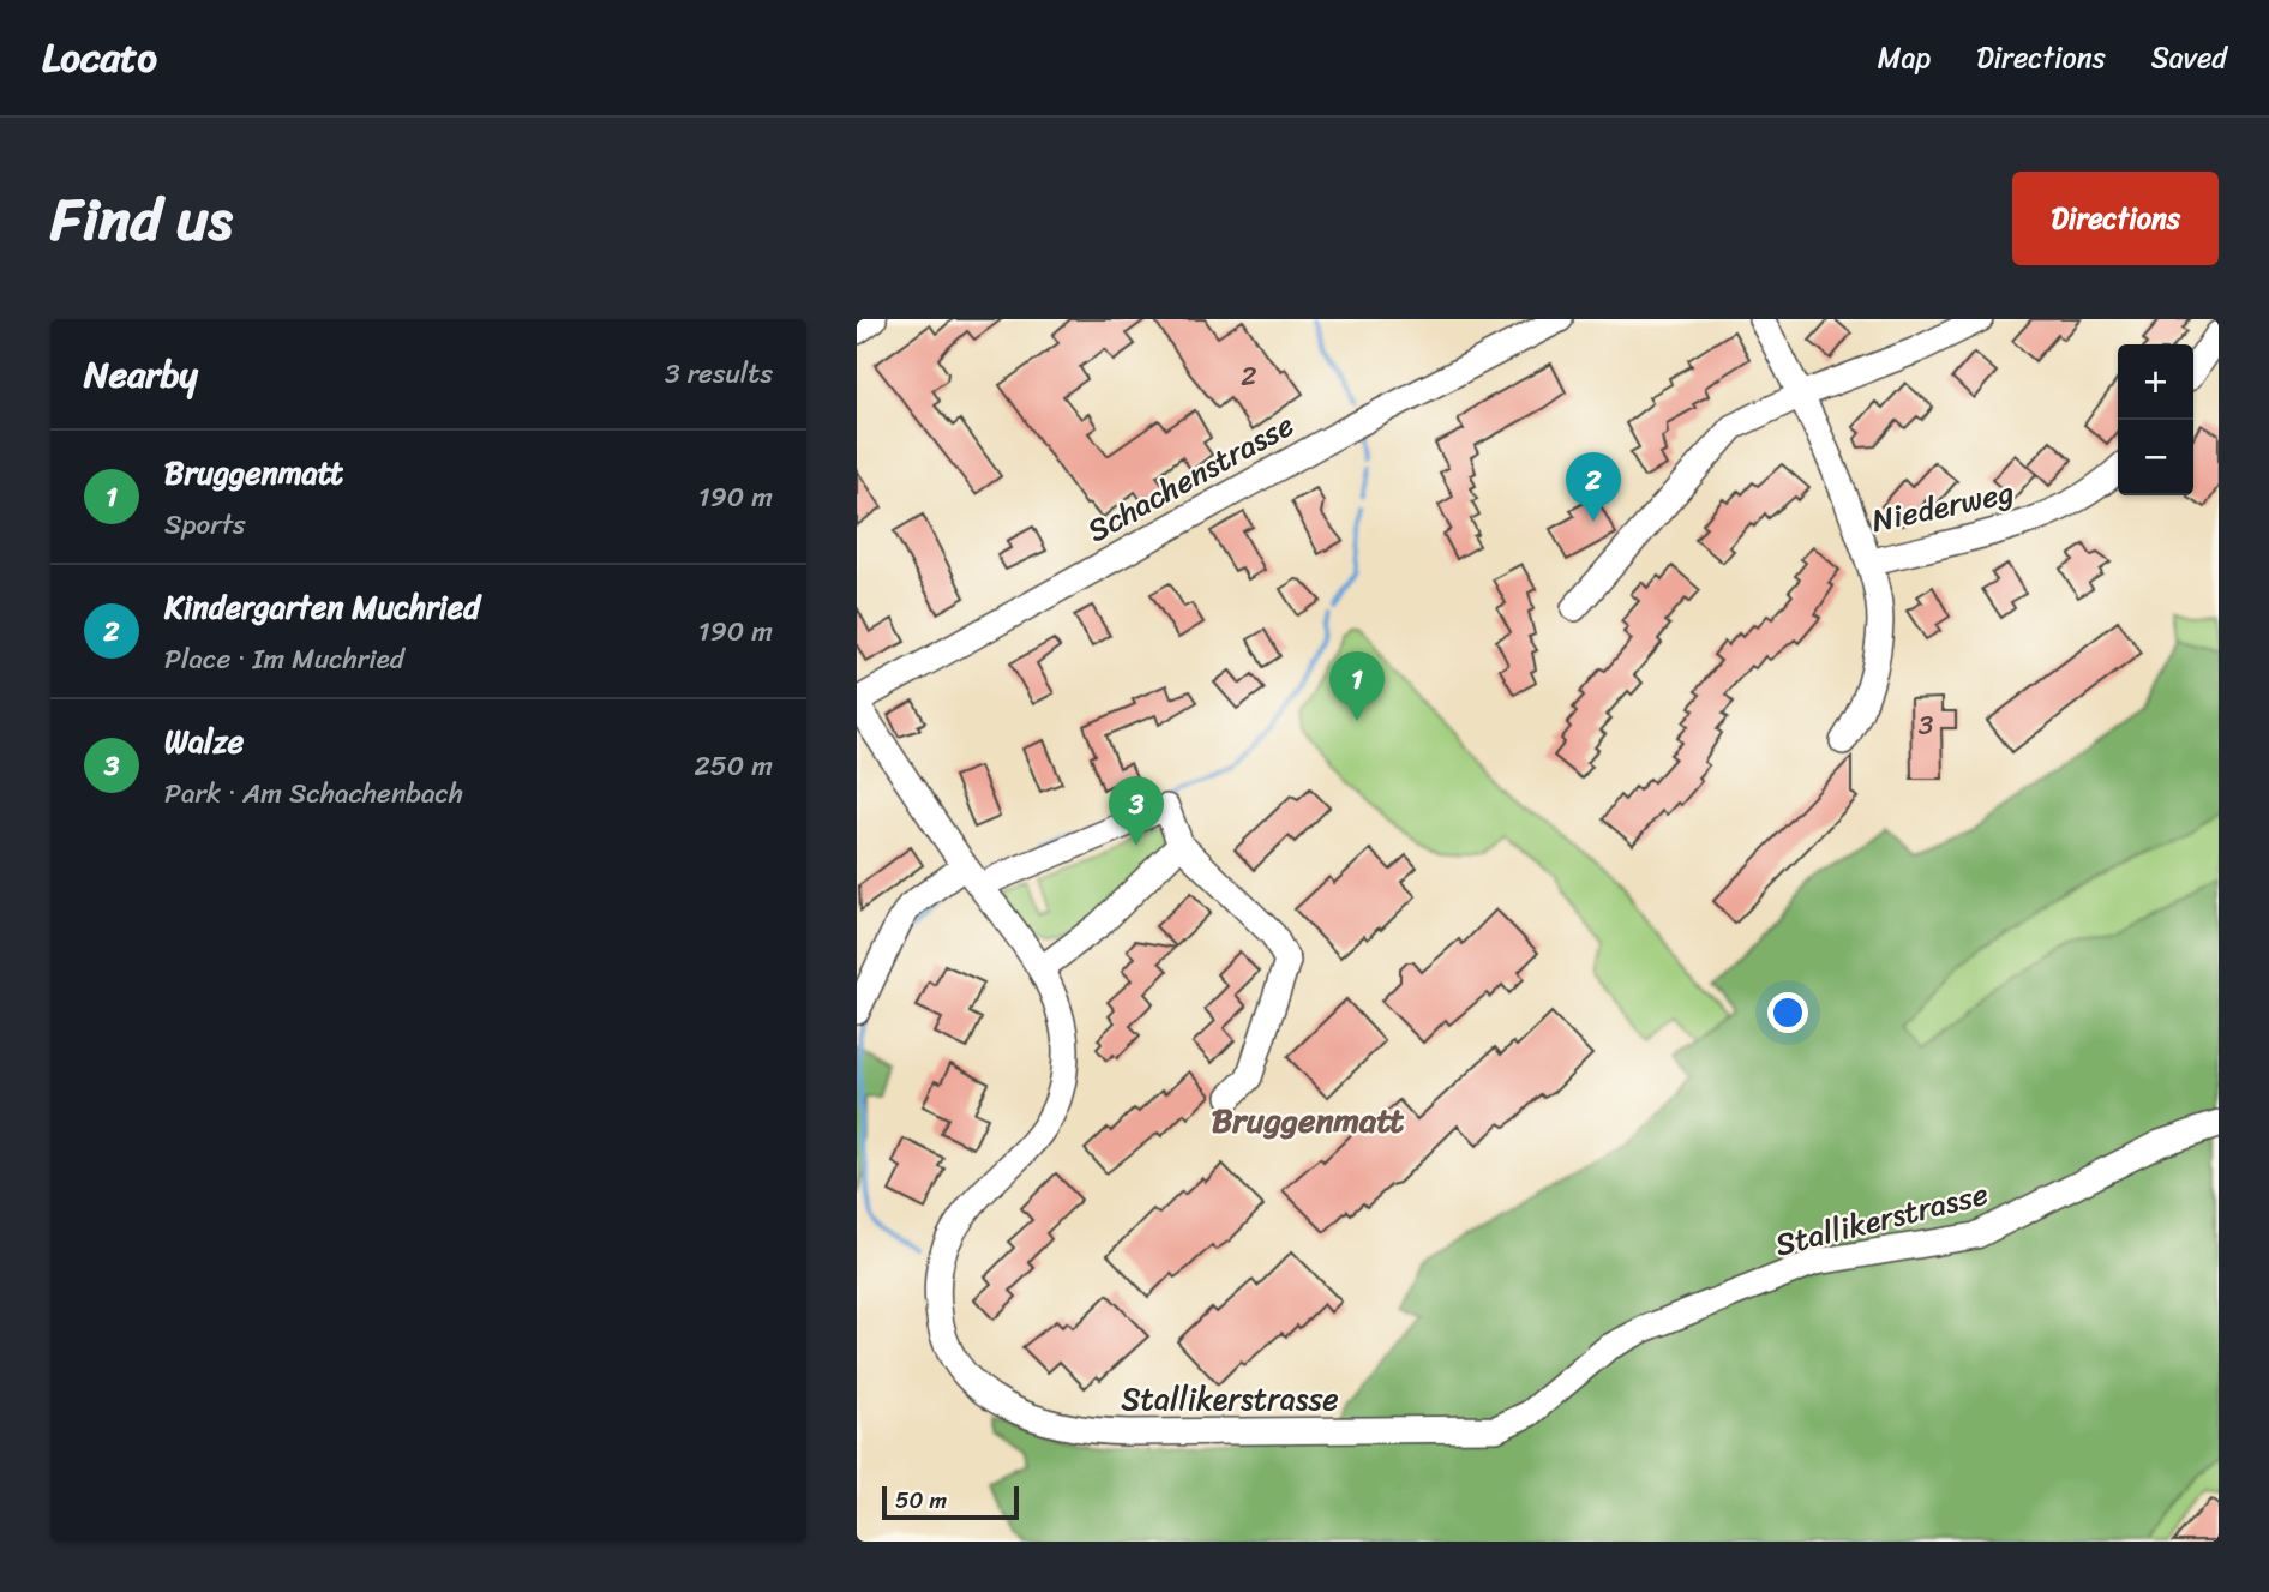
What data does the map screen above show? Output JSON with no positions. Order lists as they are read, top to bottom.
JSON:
{
  "streets": {
    "street": ["Schachenstrasse", "Niederweg", "Stallikerstrasse"]
  },
  "crossings": [
    ["Schachenstrasse", "Stallikerstrasse"]
  ],
  "districts": ["Bruggenmatt"],
  "house_numbers": ["2", "3"],
  "scale_bar": "50 m",
  "page": {
    "header": "Locato",
    "nav": ["Map", "Directions", "Saved"],
    "title": "Find us",
    "buttons": "Directions",
    "heading": ["Nearby", "3 results"],
    "map_buttons": ["+", "−"],
    "list": [
      {
        "mark": "1",
        "name": "Bruggenmatt",
        "note": "Sports",
        "value": "190 m"
      },
      {
        "mark": "2",
        "name": "Kindergarten Muchried",
        "note": "Place · Im Muchried",
        "value": "190 m"
      },
      {
        "mark": "3",
        "name": "Walze",
        "note": "Park · Am Schachenbach",
        "value": "250 m"
      }
    ],
    "pins": ["2", "1", "3"],
    "scale": "50 m"
  }
}
